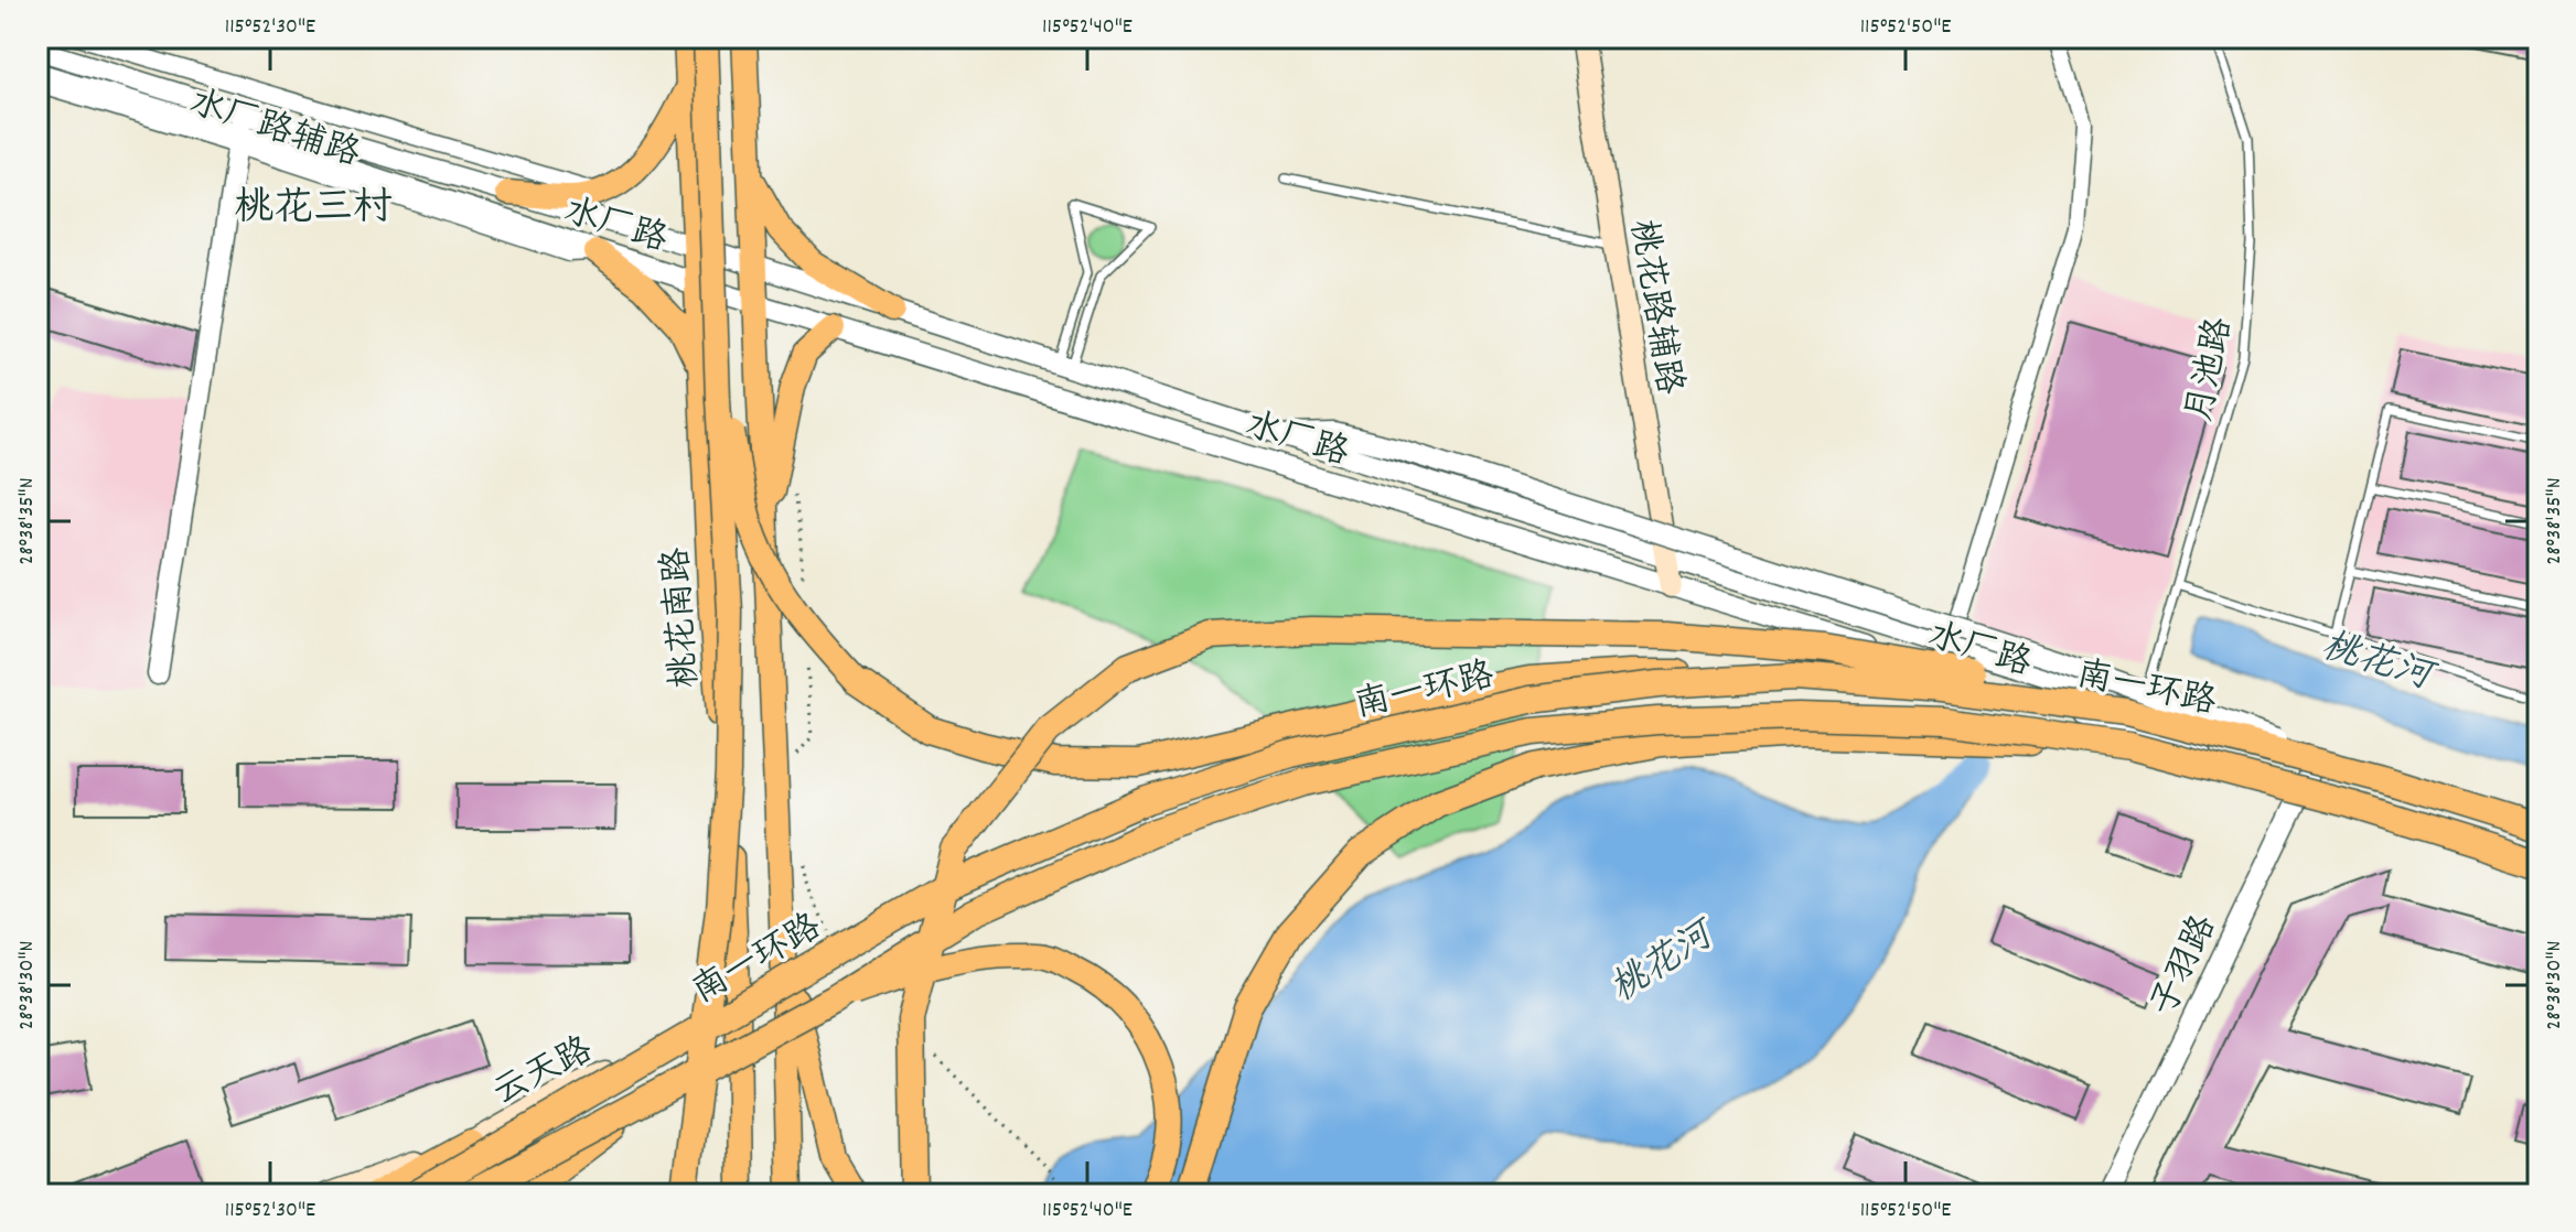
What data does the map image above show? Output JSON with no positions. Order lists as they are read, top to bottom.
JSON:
{
  "streets": {
    "highway": ["南一环路"],
    "main road": ["桃花路辅路", "桃花南路", "云天路"],
    "street": ["水厂路辅路", "水厂路", "子羽路"],
    "lane": ["月池路"]
  },
  "crossings": [
    ["水厂路辅路", "水厂路"],
    ["水厂路", "桃花路辅路"],
    ["水厂路", "月池路"],
    ["水厂路", "桃花南路"],
    ["水厂路", "南一环路"],
    ["水厂路", "子羽路"],
    ["月池路", "南一环路"],
    ["桃花南路", "云天路"]
  ],
  "districts": ["桃花三村"],
  "water": ["桃花河"],
  "coordinates": [
    "115°52'30\"E",
    "115°52'40\"E",
    "115°52'50\"E",
    "28°38'35\"N",
    "28°38'30\"N"
  ]
}
